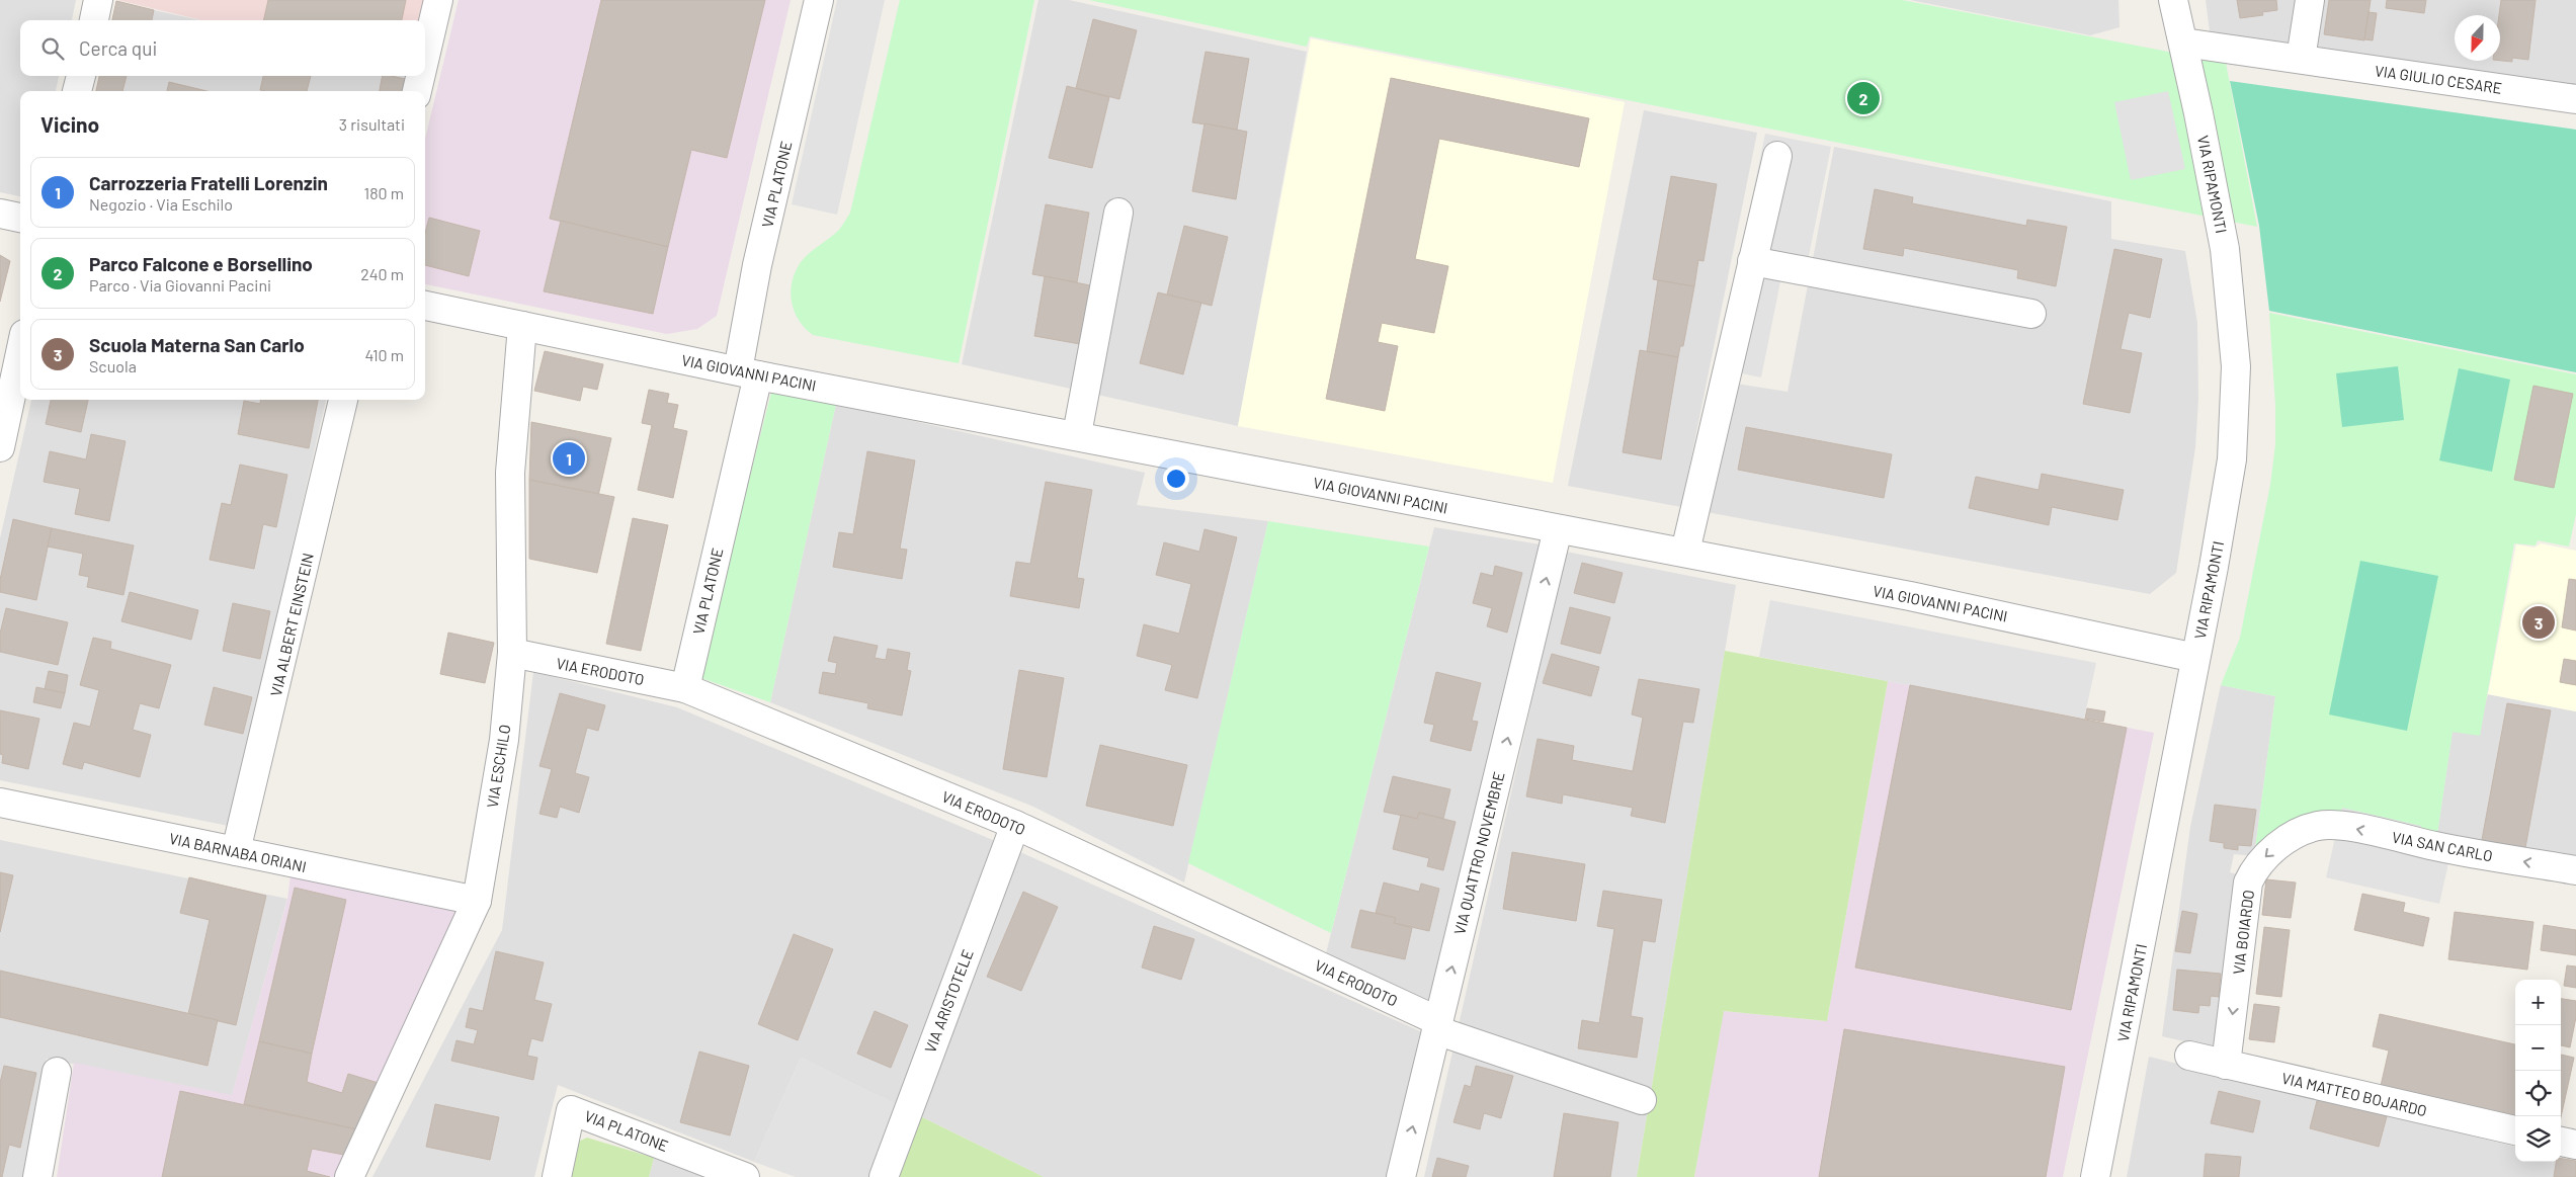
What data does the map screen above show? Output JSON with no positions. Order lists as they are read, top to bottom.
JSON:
{
  "streets": {
    "street": [
      "VIA GIULIO CESARE",
      "VIA PLATONE",
      "VIA RIPAMONTI",
      "VIA GIOVANNI PACINI",
      "VIA ALBERT EINSTEIN",
      "VIA ERODOTO",
      "VIA ESCHILO",
      "VIA SAN CARLO",
      "VIA BARNABA ORIANI",
      "VIA QUATTRO NOVEMBRE",
      "VIA BOIARDO",
      "VIA ARISTOTELE",
      "VIA MATTEO BOJARDO"
    ]
  },
  "crossings": [
    ["VIA GIULIO CESARE", "VIA RIPAMONTI"],
    ["VIA PLATONE", "VIA GIOVANNI PACINI"],
    ["VIA PLATONE", "VIA ERODOTO"],
    ["VIA RIPAMONTI", "VIA GIOVANNI PACINI"],
    ["VIA GIOVANNI PACINI", "VIA ESCHILO"],
    ["VIA GIOVANNI PACINI", "VIA QUATTRO NOVEMBRE"],
    ["VIA ALBERT EINSTEIN", "VIA BARNABA ORIANI"],
    ["VIA ERODOTO", "VIA ESCHILO"],
    ["VIA ERODOTO", "VIA QUATTRO NOVEMBRE"],
    ["VIA ERODOTO", "VIA ARISTOTELE"],
    ["VIA ESCHILO", "VIA BARNABA ORIANI"],
    ["VIA SAN CARLO", "VIA BOIARDO"],
    ["VIA BOIARDO", "VIA MATTEO BOJARDO"]
  ],
  "one_way": ["VIA SAN CARLO", "VIA QUATTRO NOVEMBRE", "VIA BOIARDO"],
  "north": "bottom",
  "page": {
    "search": "Cerca qui",
    "pins": ["2", "1", "3"],
    "heading": ["Vicino", "3 risultati"],
    "list": [
      {
        "mark": "1",
        "name": "Carrozzeria Fratelli Lorenzin",
        "note": "Negozio · Via Eschilo",
        "value": "180 m"
      },
      {
        "mark": "2",
        "name": "Parco Falcone e Borsellino",
        "note": "Parco · Via Giovanni Pacini",
        "value": "240 m"
      },
      {
        "mark": "3",
        "name": "Scuola Materna San Carlo",
        "note": "Scuola",
        "value": "410 m"
      }
    ],
    "map_buttons": ["+", "−"]
  }
}
